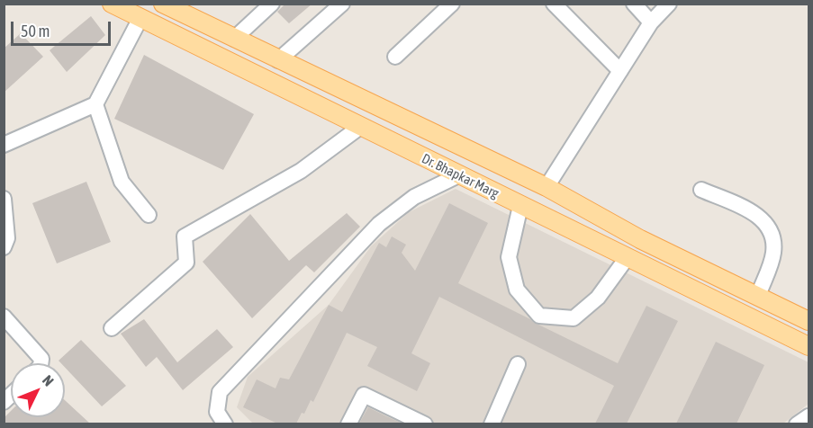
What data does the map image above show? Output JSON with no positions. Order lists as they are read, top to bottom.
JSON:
{
  "streets": {
    "main road": ["Dr. Bhapkar Marg"]
  },
  "scale_bar": "50 m",
  "north": "top right"
}
